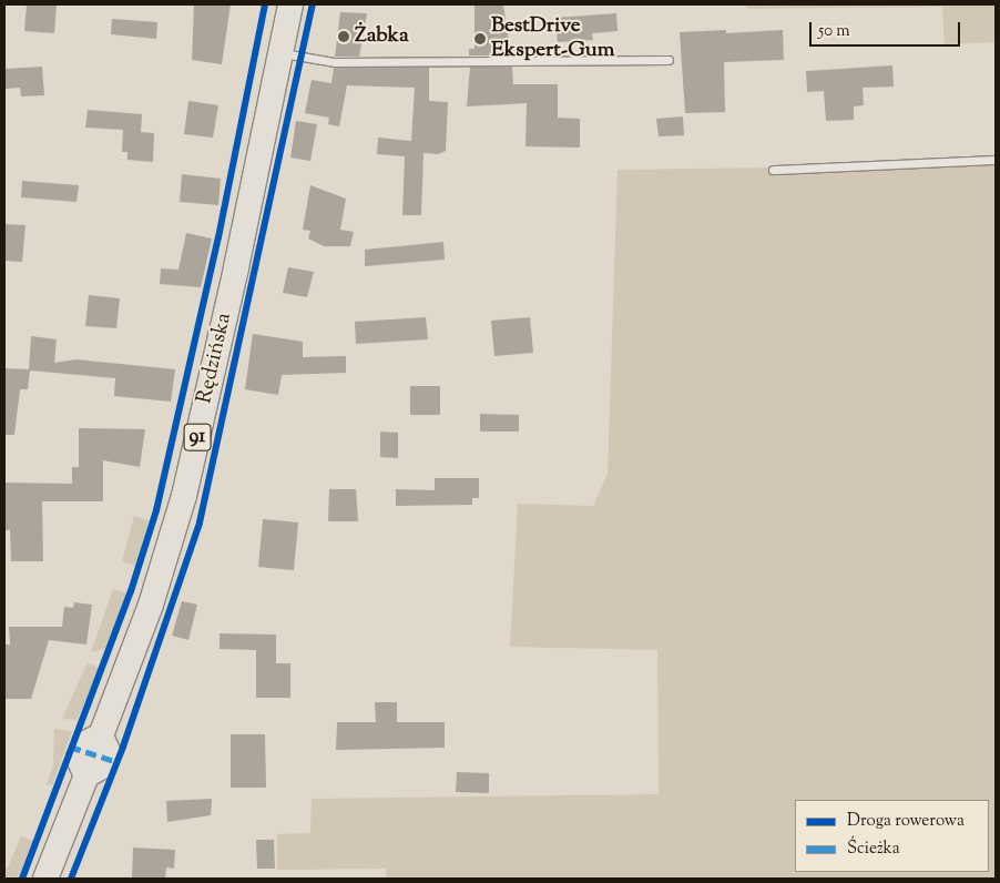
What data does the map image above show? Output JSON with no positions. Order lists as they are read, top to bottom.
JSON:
{
  "streets": {
    "main road": ["Rędzińska", "91"]
  },
  "places": ["Żabka", "BestDrive Ekspert-Gum"],
  "legend": ["Droga rowerowa", "Ścieżka"],
  "scale_bar": "50 m"
}
